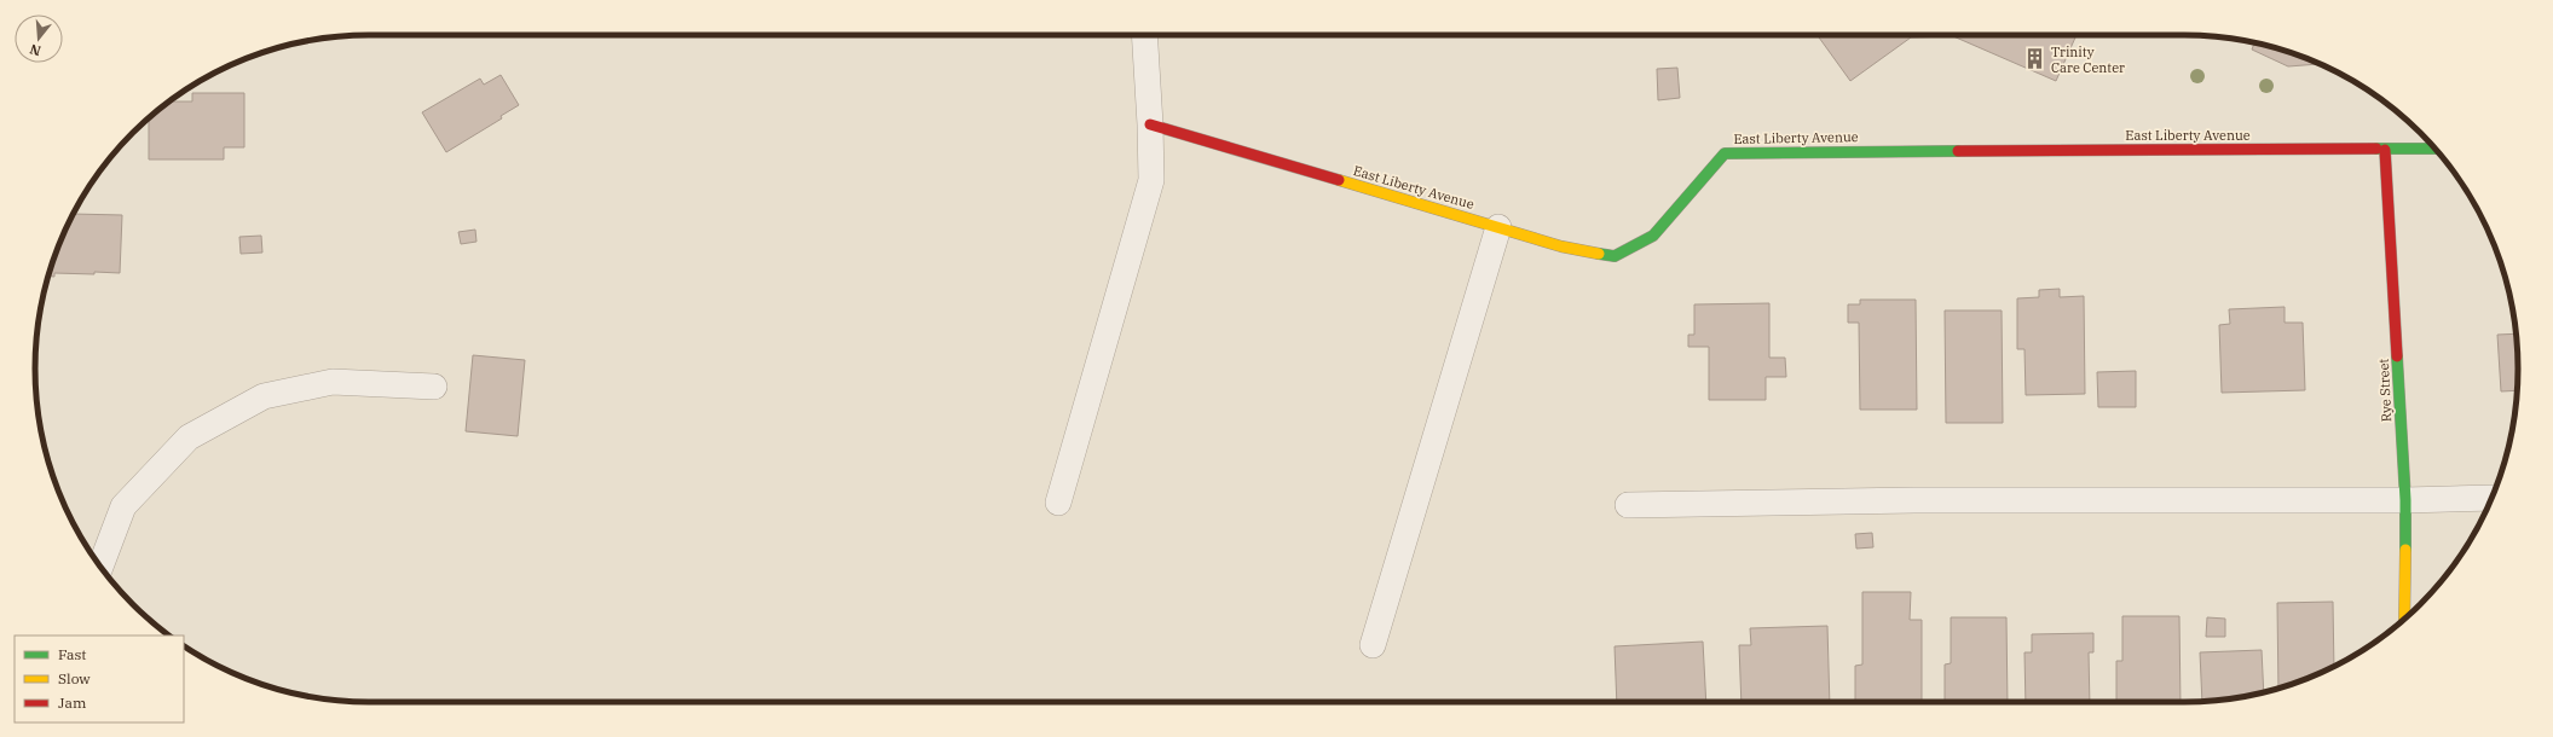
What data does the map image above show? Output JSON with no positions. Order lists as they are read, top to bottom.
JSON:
{
  "streets": {
    "street": ["East Liberty Avenue", "Rye Street"]
  },
  "crossings": [
    ["East Liberty Avenue", "Rye Street"]
  ],
  "places": {
    "building": ["Trinity Care Center"]
  },
  "legend": ["Fast", "Slow", "Jam"],
  "north": "bottom"
}
